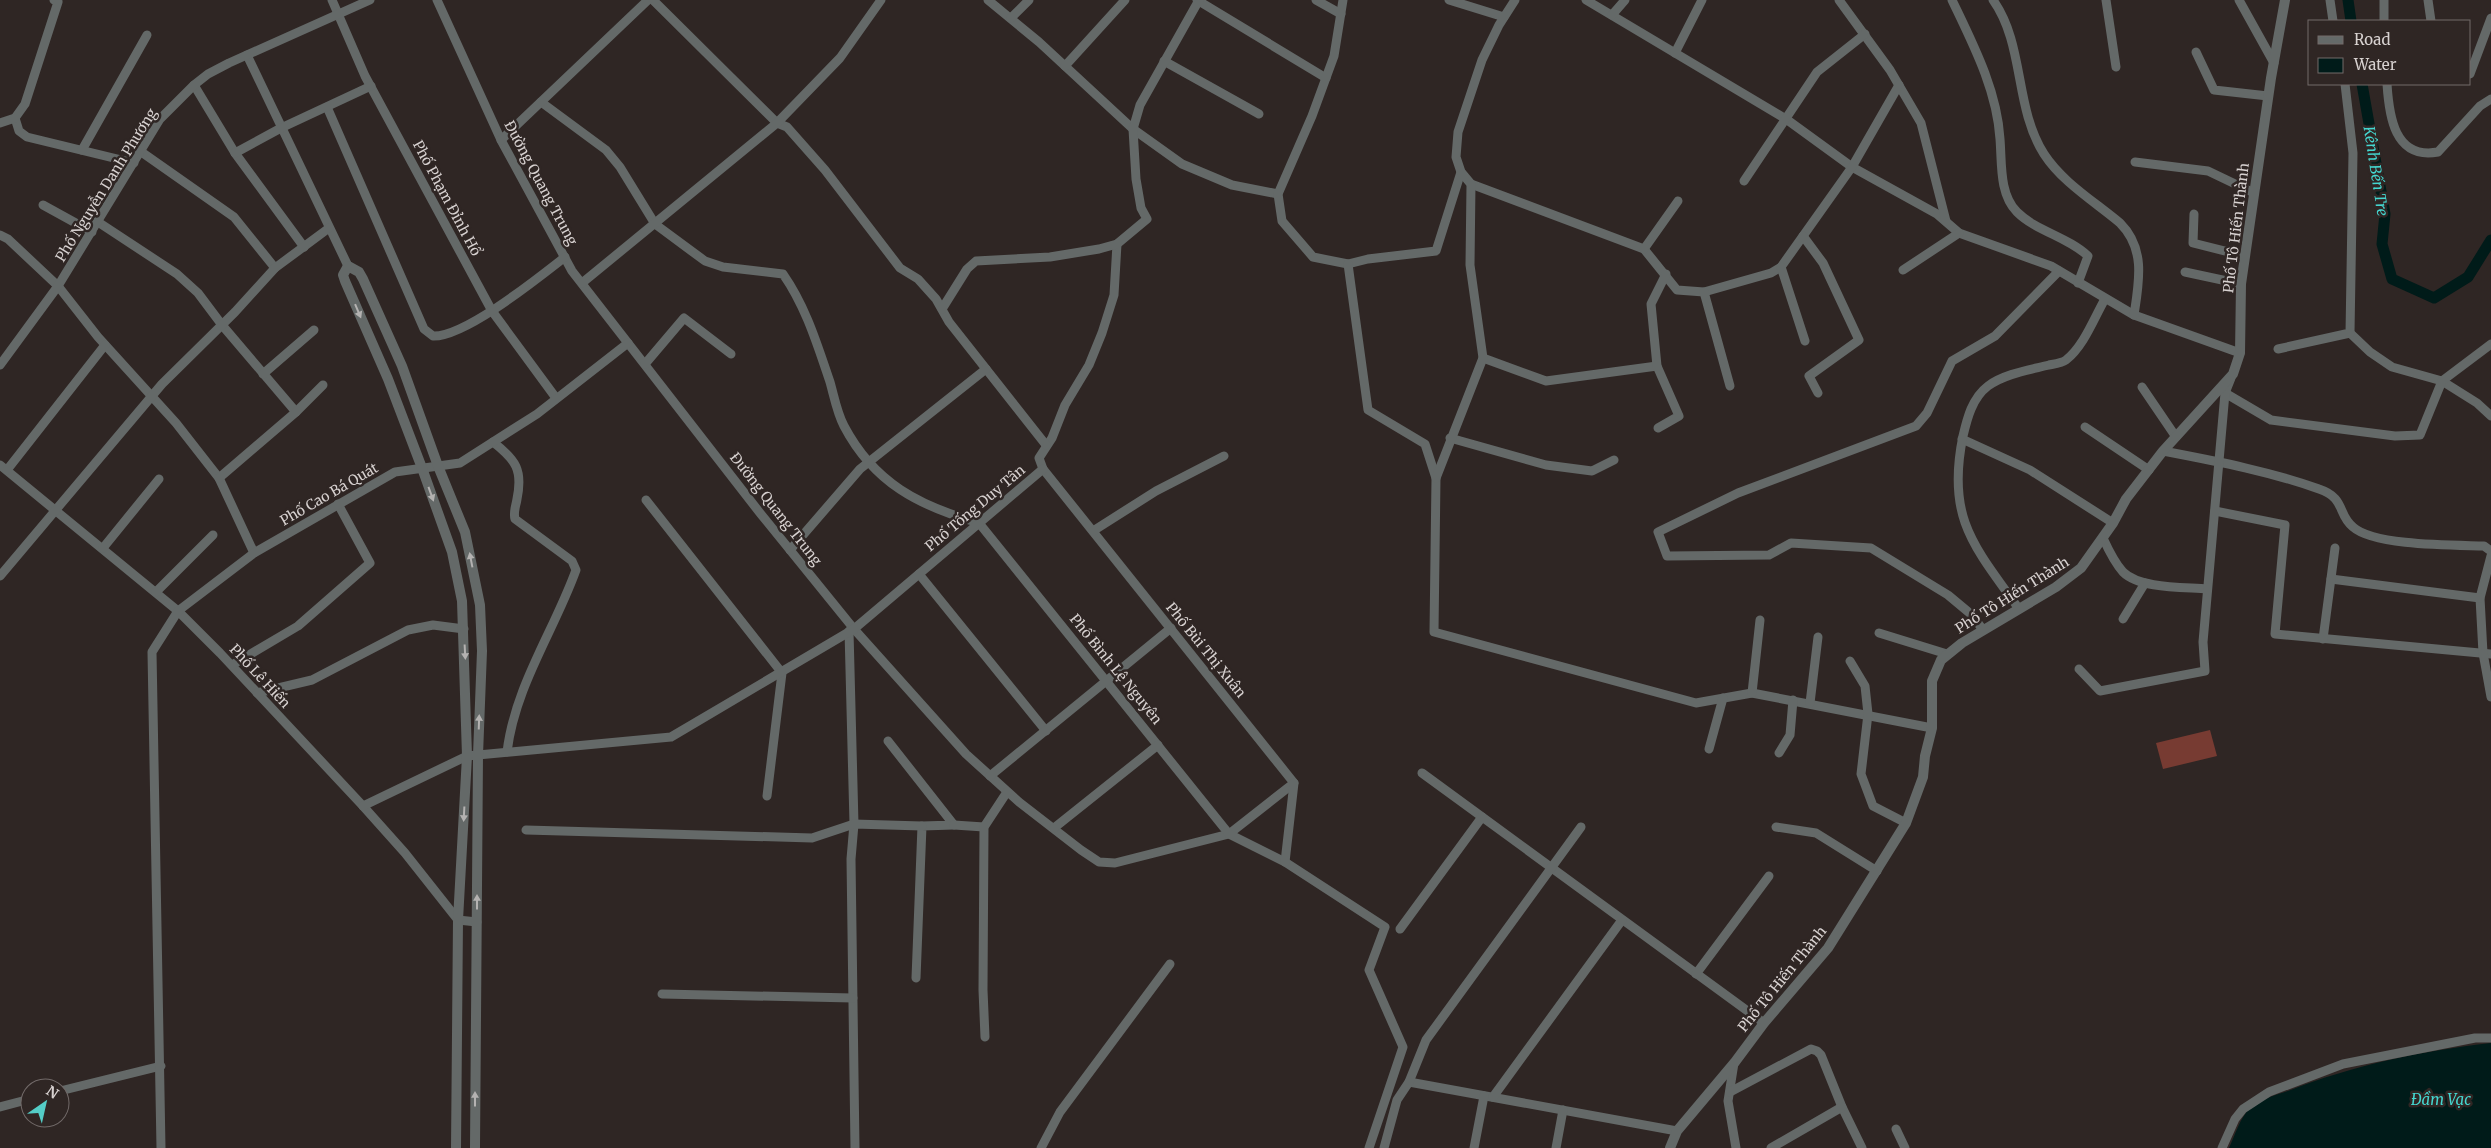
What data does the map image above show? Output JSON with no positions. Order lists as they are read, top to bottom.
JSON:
{
  "streets": {
    "street": [
      "Đường Quang Trung",
      "Phố Nguyễn Danh Phương",
      "Phố Phạm Đỉnh Hổ",
      "Phố Tô Hiến Thành",
      "Phố Cao Bá Quát",
      "Phố Tống Duy Tân",
      "Phố Bùi Thị Xuân",
      "Phố Bình Lệ Nguyên",
      "Phố Lê Hiến"
    ]
  },
  "crossings": [
    ["Đường Quang Trung", "Phố Cao Bá Quát"],
    ["Đường Quang Trung", "Phố Tống Duy Tân"],
    ["Đường Quang Trung", "Phố Bình Lệ Nguyên"],
    ["Phố Nguyễn Danh Phương", "Phố Phạm Đỉnh Hổ"],
    ["Phố Phạm Đỉnh Hổ", "Phố Cao Bá Quát"],
    ["Phố Cao Bá Quát", "Phố Lê Hiến"],
    ["Phố Tống Duy Tân", "Phố Bùi Thị Xuân"],
    ["Phố Tống Duy Tân", "Phố Bình Lệ Nguyên"]
  ],
  "water": ["Kênh Bến Tre", "Đầm Vạc"],
  "legend": ["Road", "Water"],
  "north": "top right"
}
